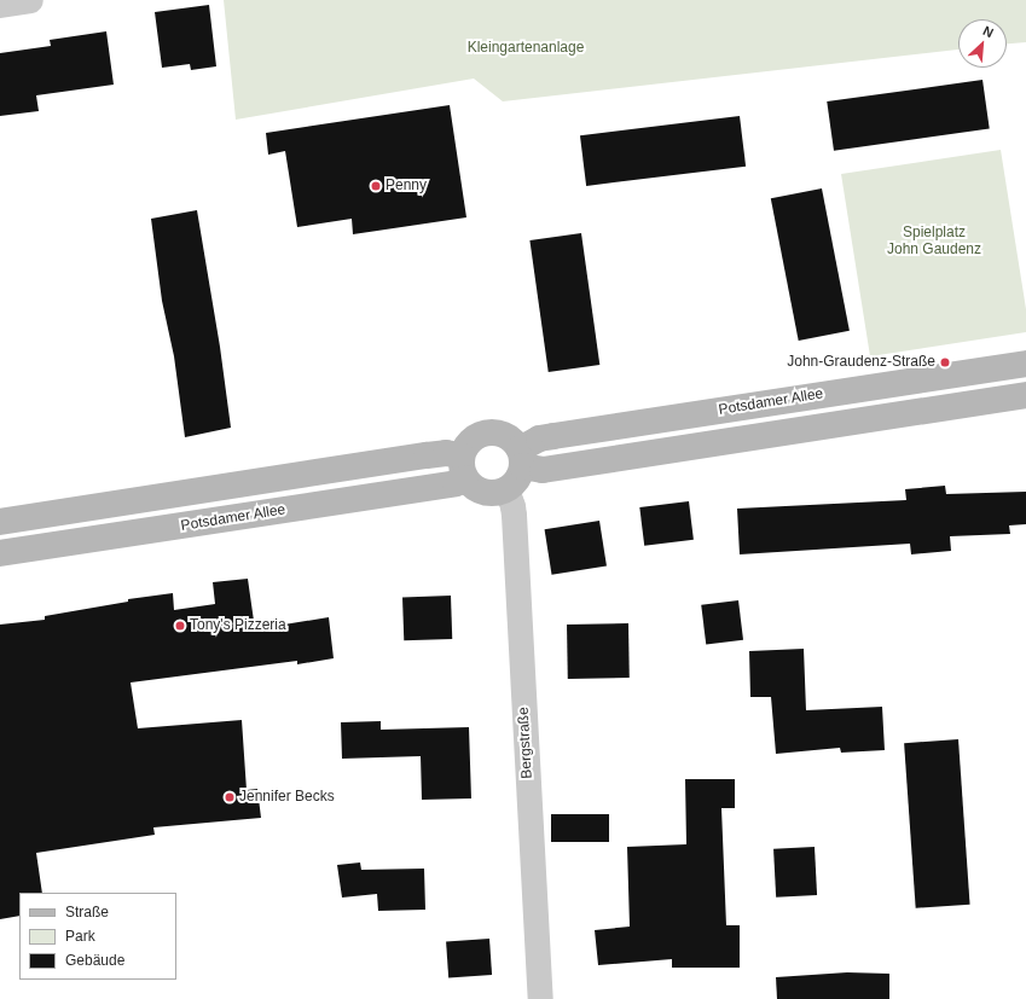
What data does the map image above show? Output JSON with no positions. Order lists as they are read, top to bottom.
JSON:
{
  "streets": {
    "street": ["Potsdamer Allee", "Bergstraße"]
  },
  "crossings": [
    ["Potsdamer Allee", "Bergstraße"]
  ],
  "parks": ["Kleingartenanlage", "Spielplatz John Gaudenz"],
  "places": [
    "Penny",
    "John-Graudenz-Straße",
    "Tony's Pizzeria",
    "Jennifer Becks"
  ],
  "legend": ["Straße", "Park", "Gebäude"],
  "north": "top right"
}
